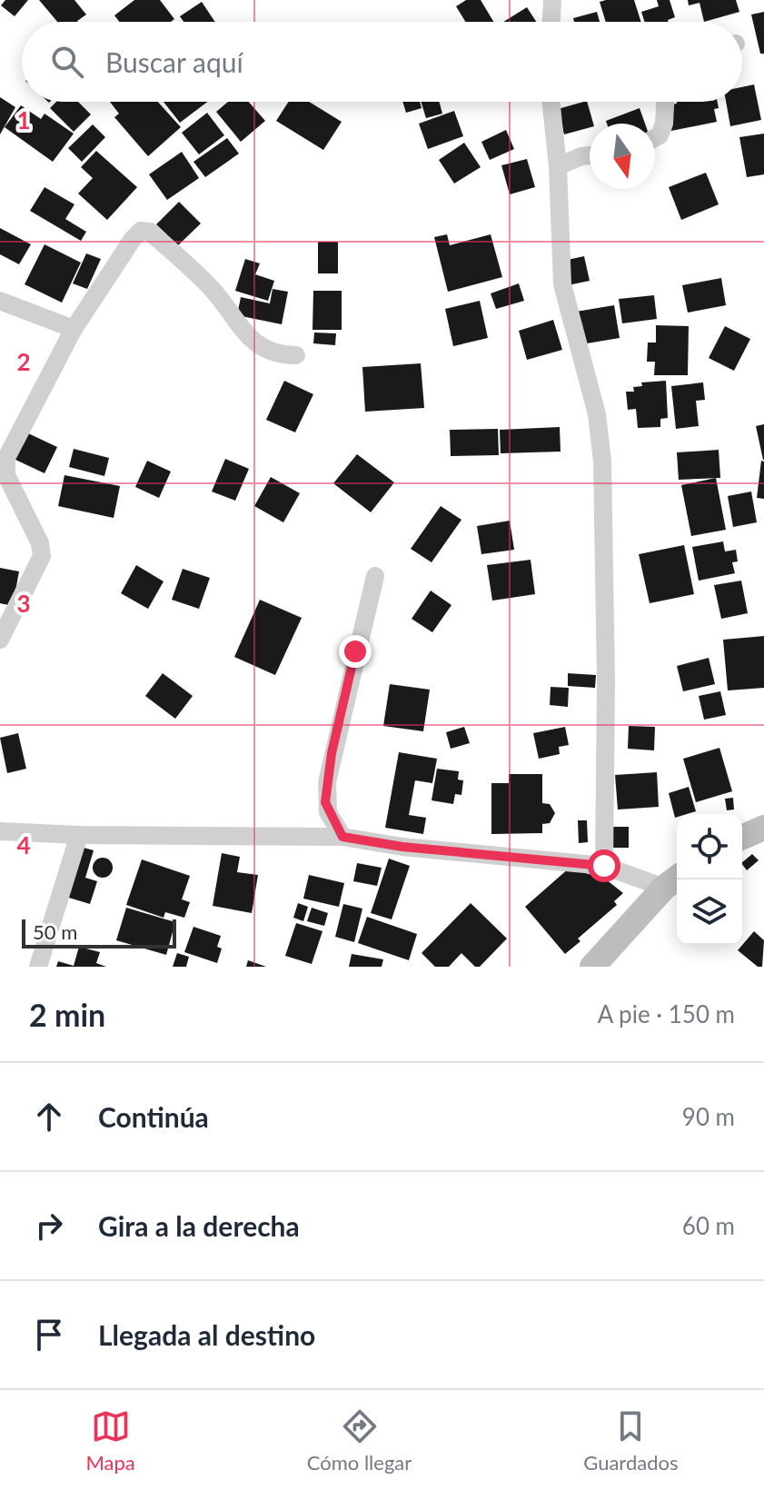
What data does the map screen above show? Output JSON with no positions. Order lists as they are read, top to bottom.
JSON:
{
  "scale_bar": "50 m",
  "north": "bottom",
  "page": {
    "search": "Buscar aquí",
    "scale": "50 m",
    "heading": ["2 min", "A pie · 150 m"],
    "list": [
      ["Continúa", "90 m"],
      ["Gira a la derecha", "60 m"],
      "Llegada al destino"
    ],
    "nav": ["Mapa", "Cómo llegar", "Guardados"]
  },
  "grid": {
    "rows": [
      "1",
      "2",
      "3",
      "4"
    ]
  }
}
